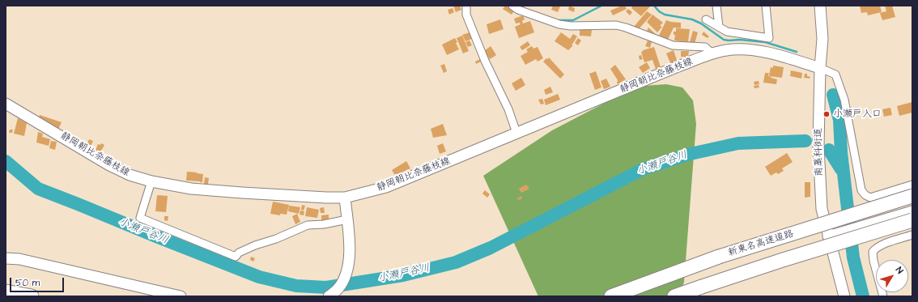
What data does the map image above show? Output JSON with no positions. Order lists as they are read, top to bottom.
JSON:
{
  "streets": {
    "highway": ["新東名高速道路"],
    "main road": ["静岡朝比奈藤枝線", "南藁科街道"]
  },
  "crossings": [
    ["静岡朝比奈藤枝線", "南藁科街道"]
  ],
  "water": ["小瀬戸谷川"],
  "places": ["小瀬戸入口"],
  "scale_bar": "50 m",
  "north": "top right"
}
